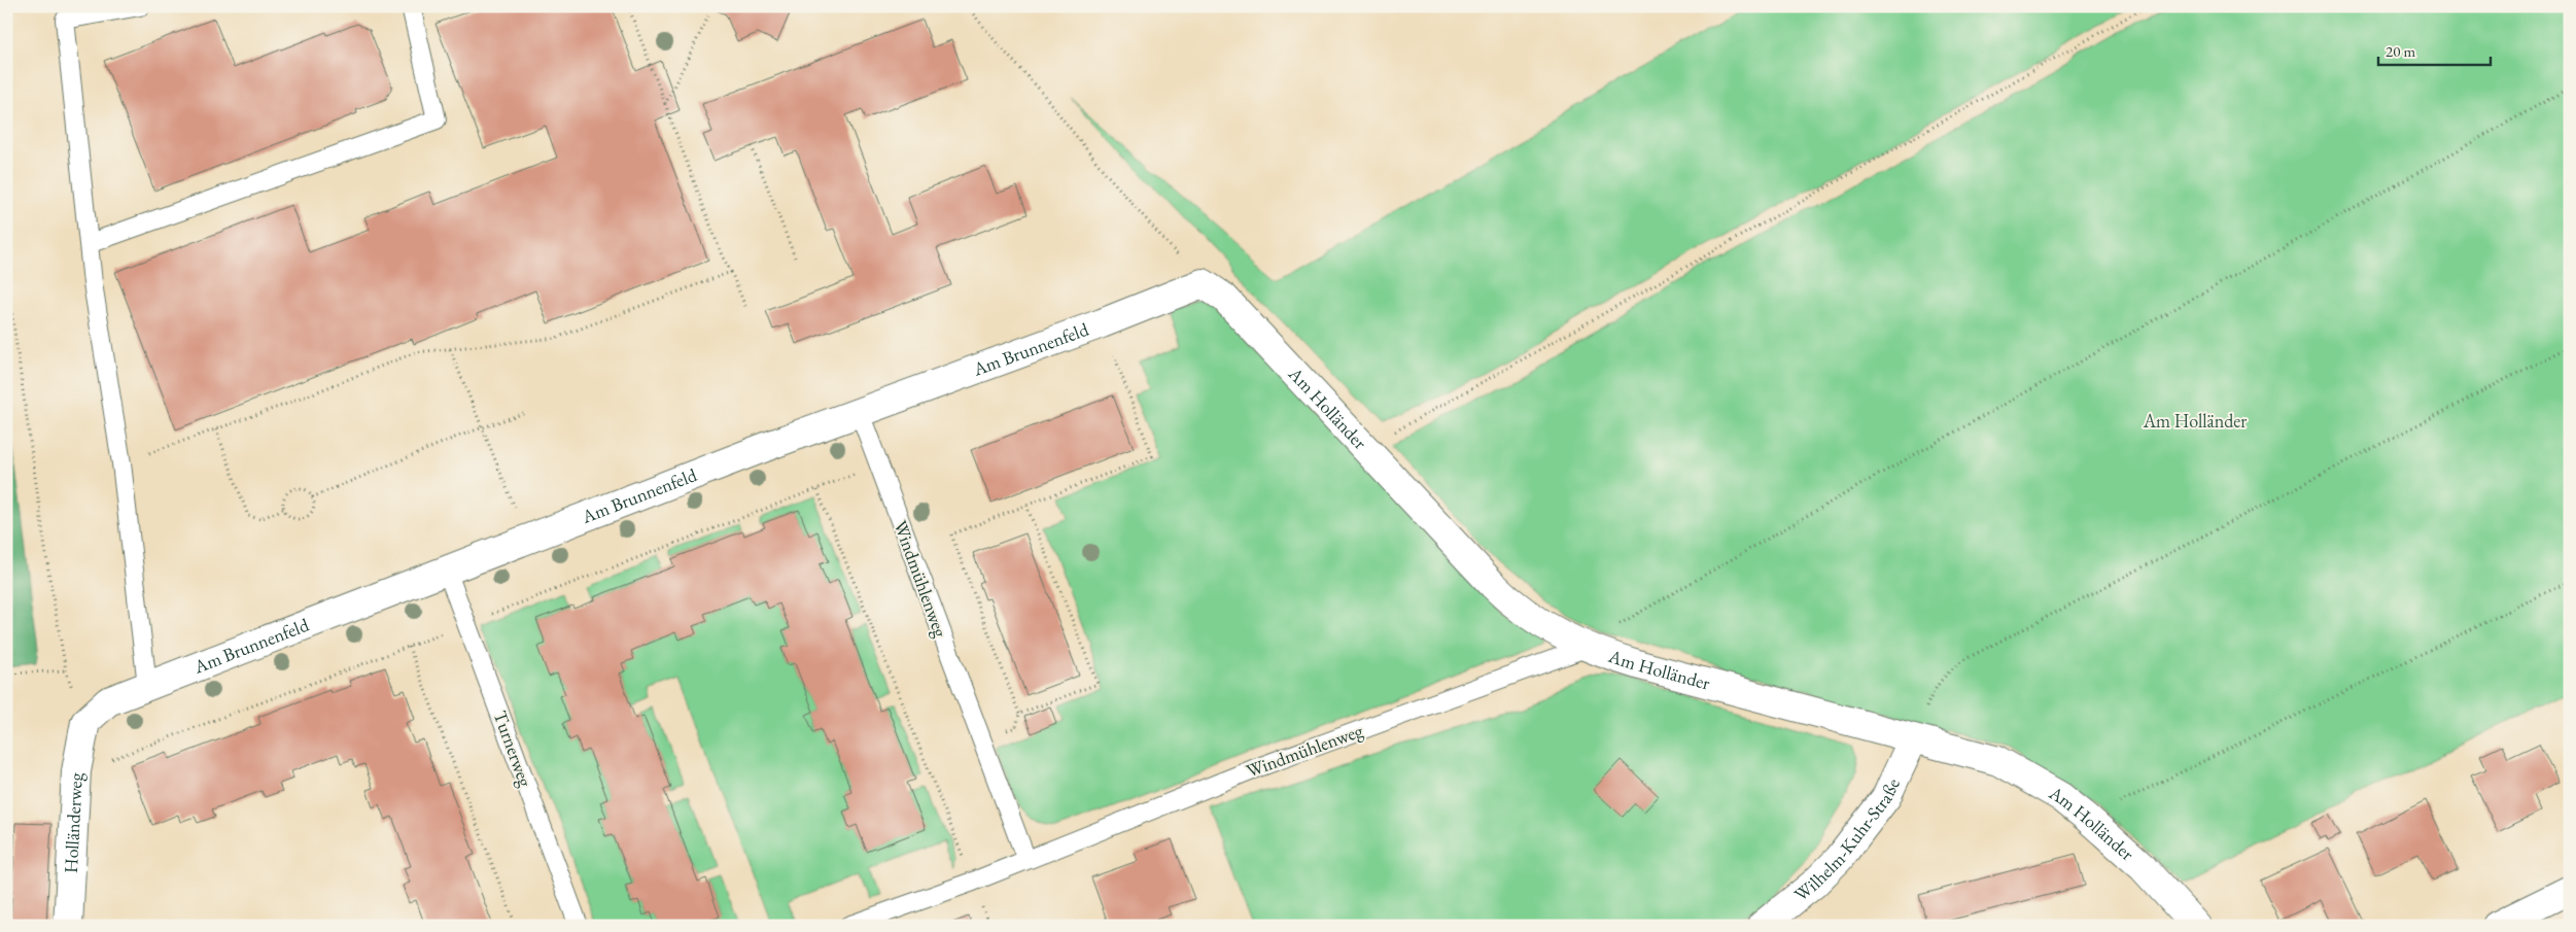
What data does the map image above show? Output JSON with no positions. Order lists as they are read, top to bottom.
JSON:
{
  "streets": {
    "street": [
      "Am Brunnenfeld",
      "Am Holländer",
      "Holländerweg",
      "Wilhelm-Kuhr-Straße"
    ],
    "lane": ["Windmühlenweg", "Turnerweg"]
  },
  "crossings": [
    ["Am Brunnenfeld", "Am Holländer"],
    ["Am Brunnenfeld", "Windmühlenweg"],
    ["Am Brunnenfeld", "Turnerweg"],
    ["Am Brunnenfeld", "Holländerweg"],
    ["Am Holländer", "Windmühlenweg"],
    ["Am Holländer", "Wilhelm-Kuhr-Straße"]
  ],
  "parks": ["Am Holländer"],
  "scale_bar": "20 m"
}
